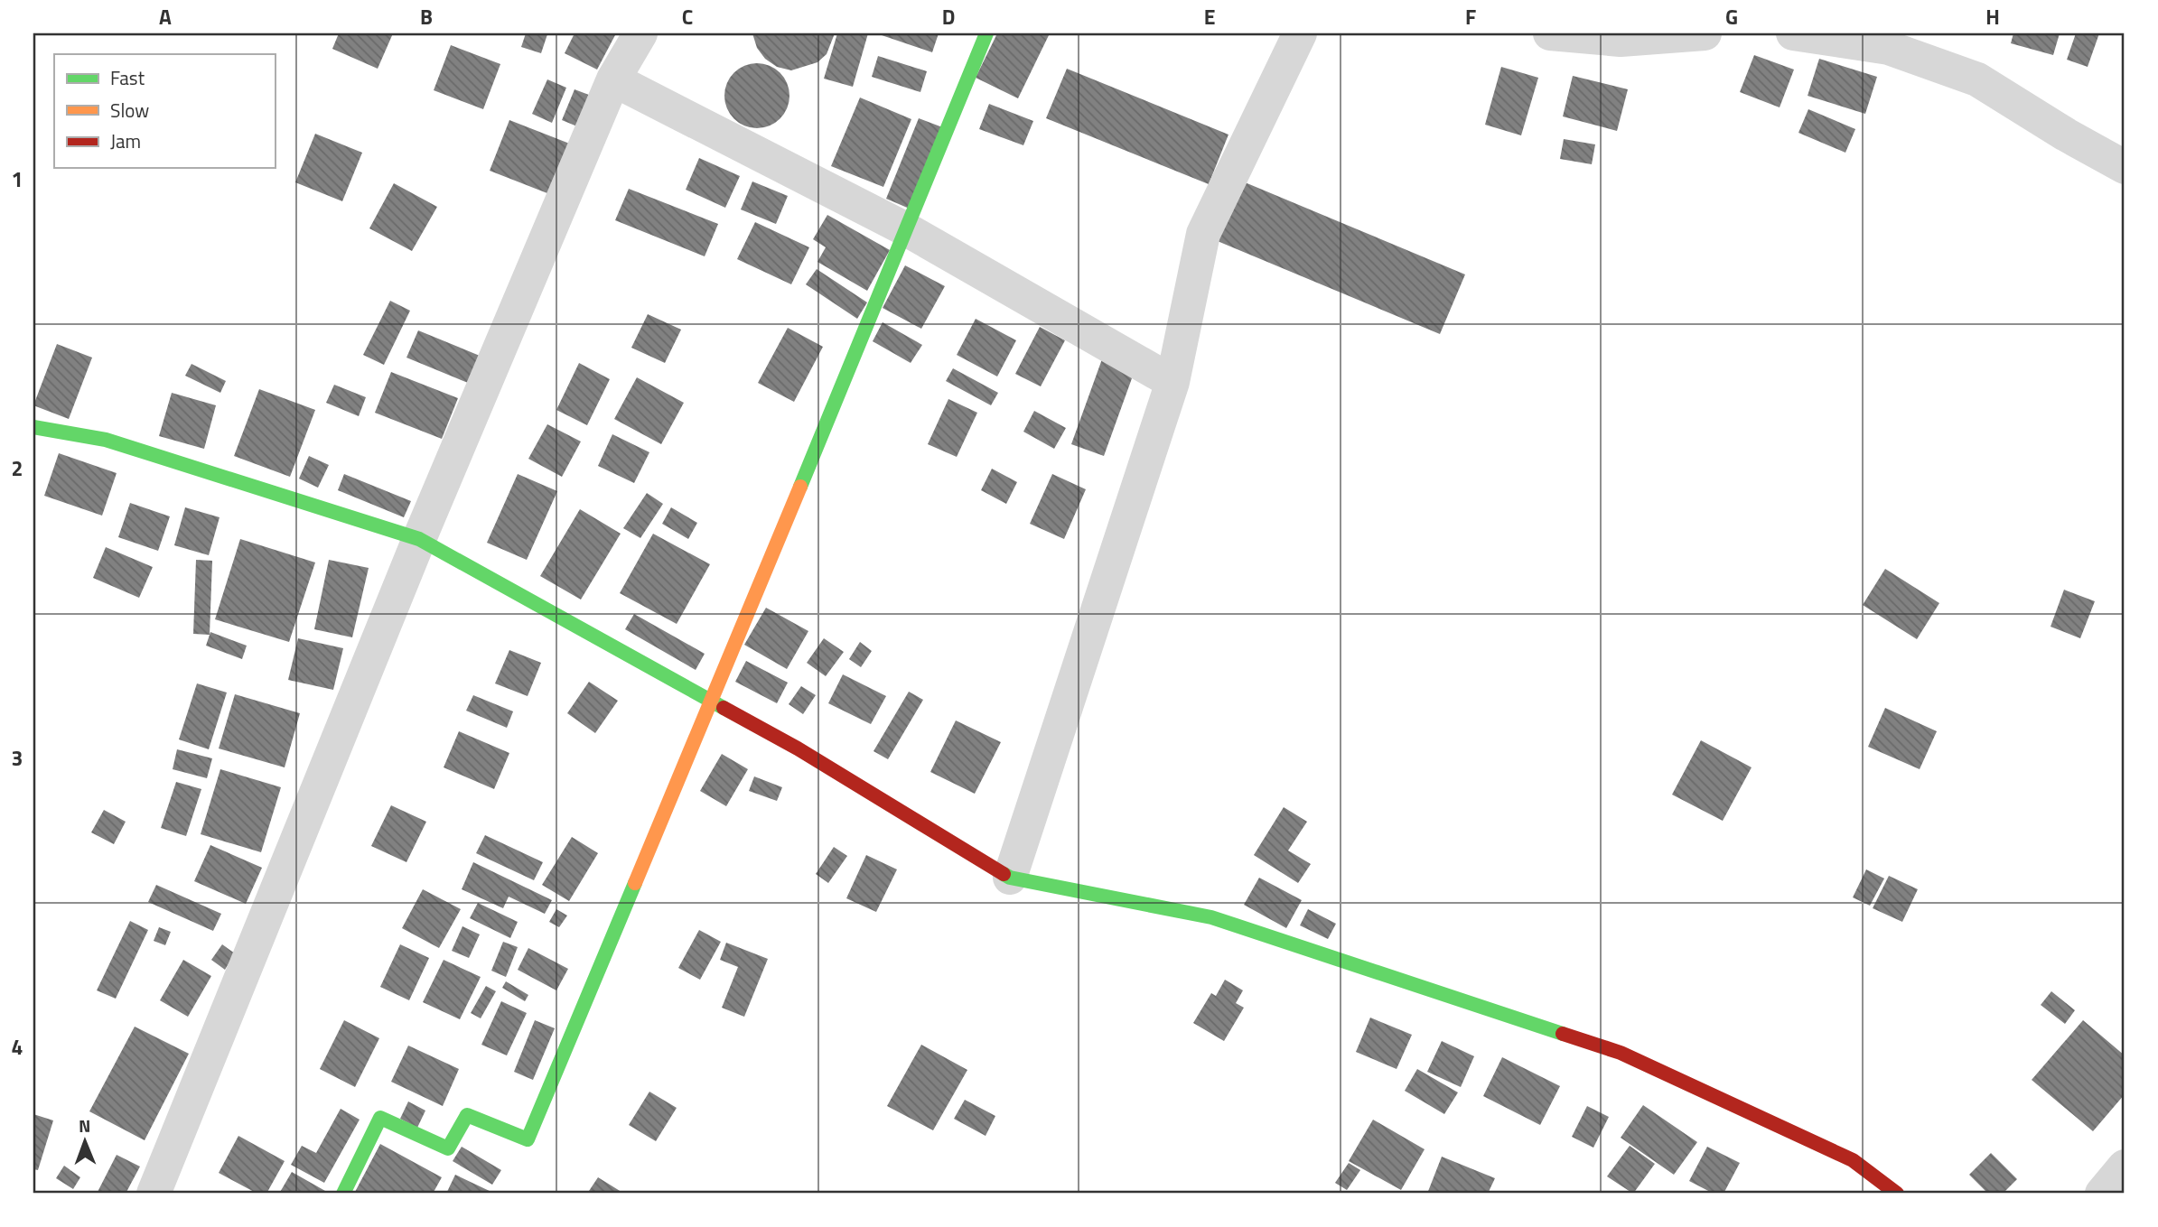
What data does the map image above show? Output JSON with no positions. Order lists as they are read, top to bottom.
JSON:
{
  "legend": ["Fast", "Slow", "Jam"],
  "north": "top",
  "grid": {
    "columns": [
      "A",
      "B",
      "C",
      "D",
      "E",
      "F",
      "G",
      "H"
    ],
    "rows": [
      "1",
      "2",
      "3",
      "4"
    ]
  }
}
